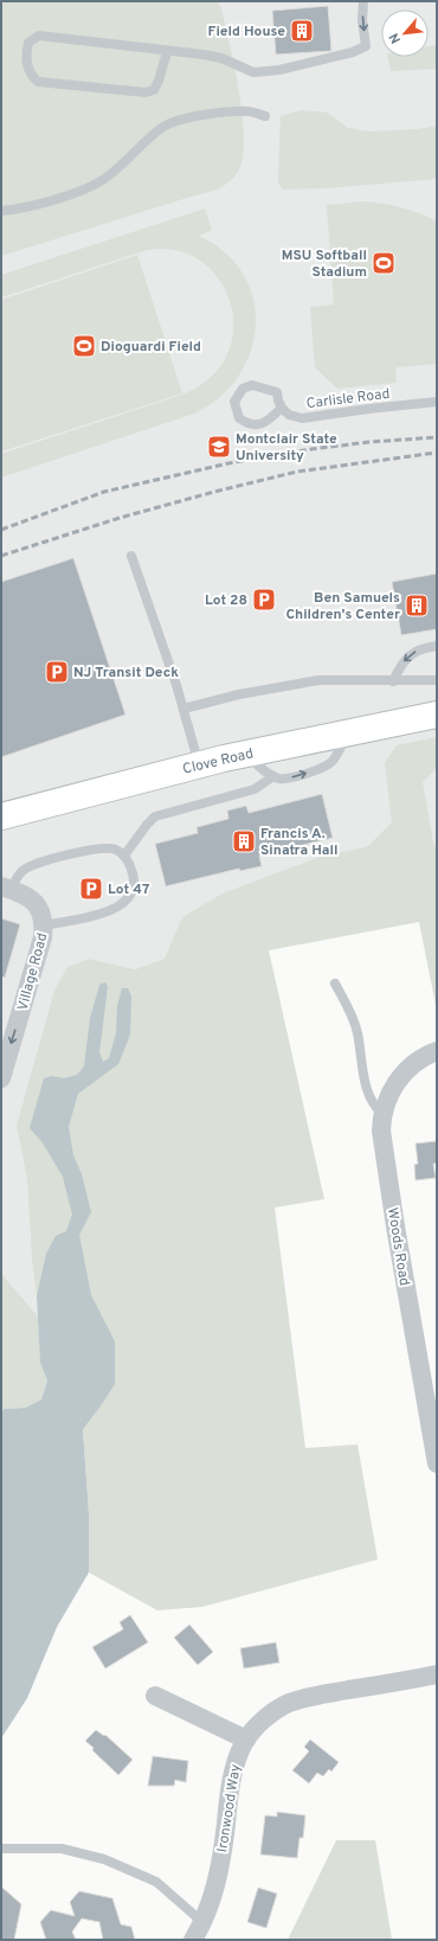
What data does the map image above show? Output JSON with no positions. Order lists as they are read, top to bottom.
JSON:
{
  "streets": {
    "street": [
      "Clove Road",
      "Village Road",
      "Woods Road",
      "Ironwood Way"
    ],
    "lane": ["Carlisle Road"]
  },
  "one_way": ["Village Road"],
  "places": {
    "building": ["Field House", "Ben Samuels Children's Center", "Francis A. Sinatra Hall"],
    "sports": ["MSU Softball Stadium", "Dioguardi Field"],
    "school or university": ["Montclair State University"],
    "parking": ["Lot 28", "NJ Transit Deck", "Lot 47"]
  },
  "north": "bottom left"
}
